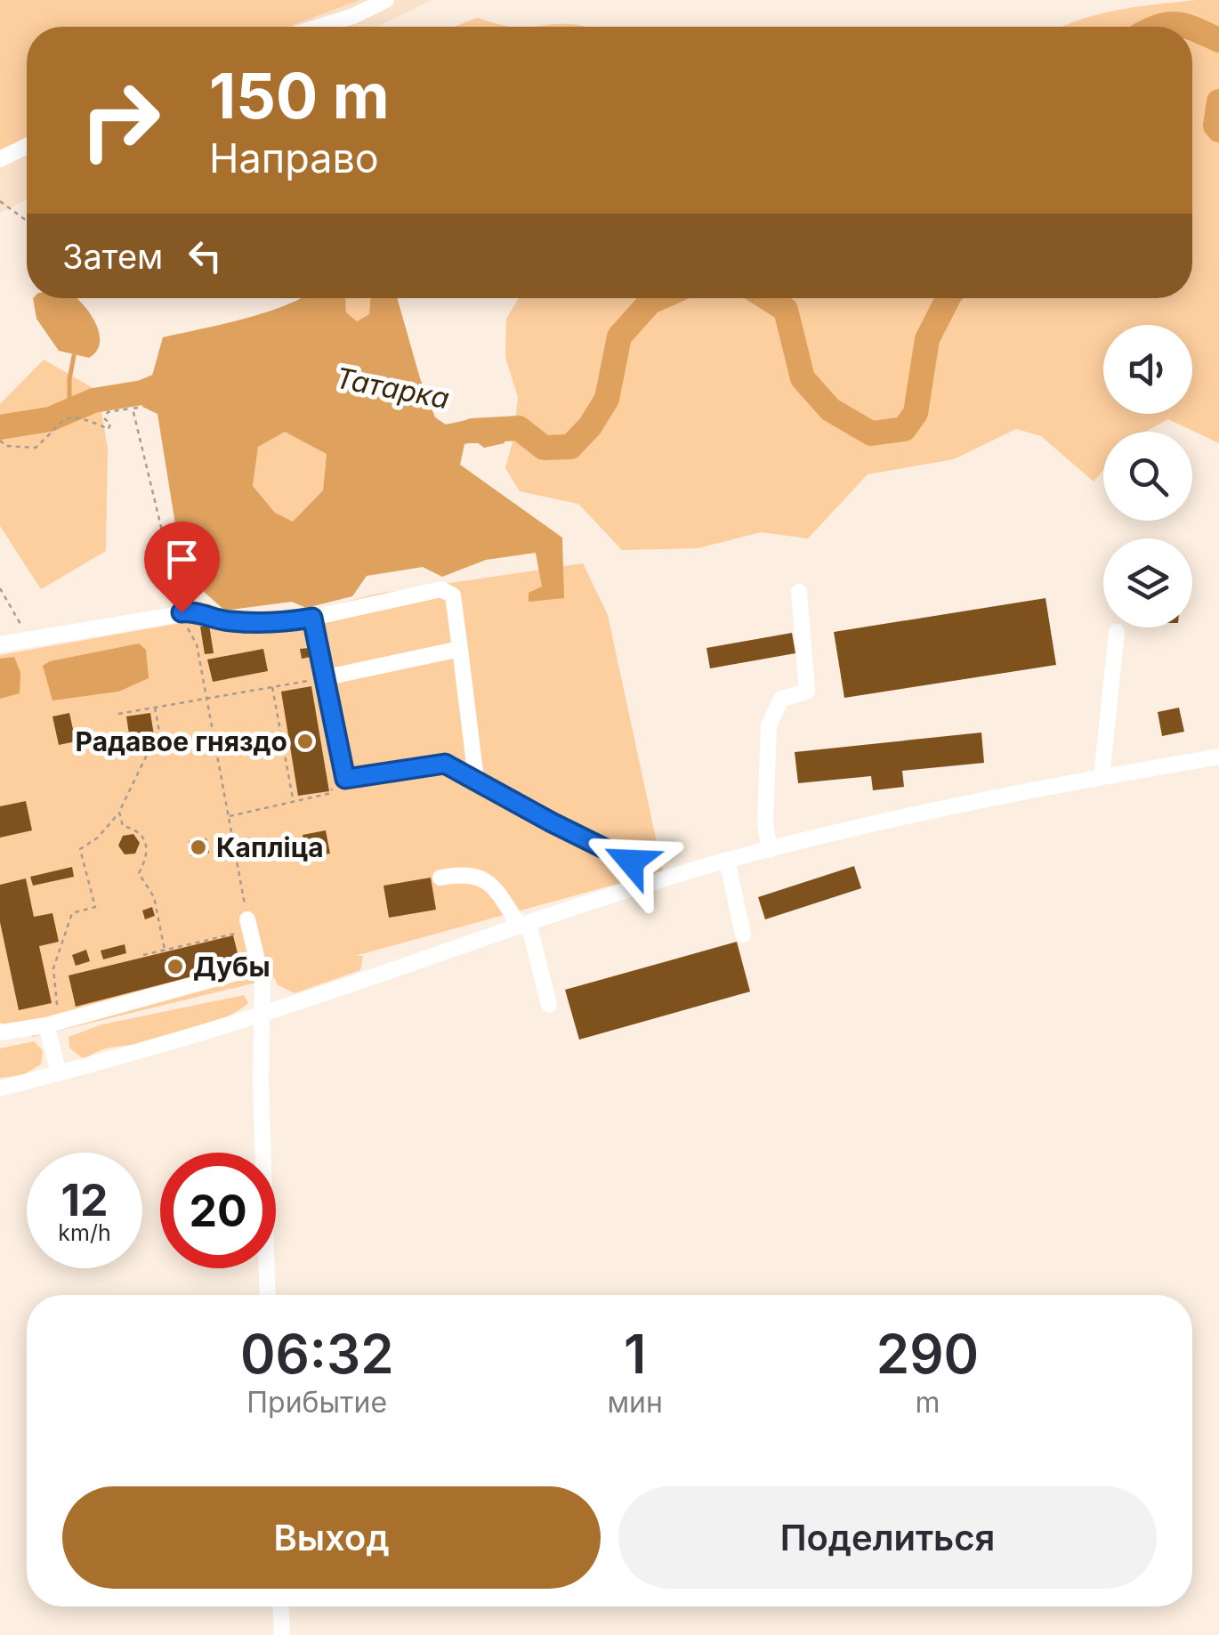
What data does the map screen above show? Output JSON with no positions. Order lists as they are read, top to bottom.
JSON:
{
  "water": ["Татарка"],
  "places": ["Радавое гняздо", "Капліца", "Дубы"],
  "page": {
    "turn": ["150 m", "Направо"],
    "then": "Затем",
    "speed": "12 km/h",
    "limit": "20",
    "eta": [
      "06:32",
      "Прибытие",
      "1",
      "мин",
      "290",
      "m"
    ],
    "buttons": ["Выход", "Поделиться"]
  }
}
